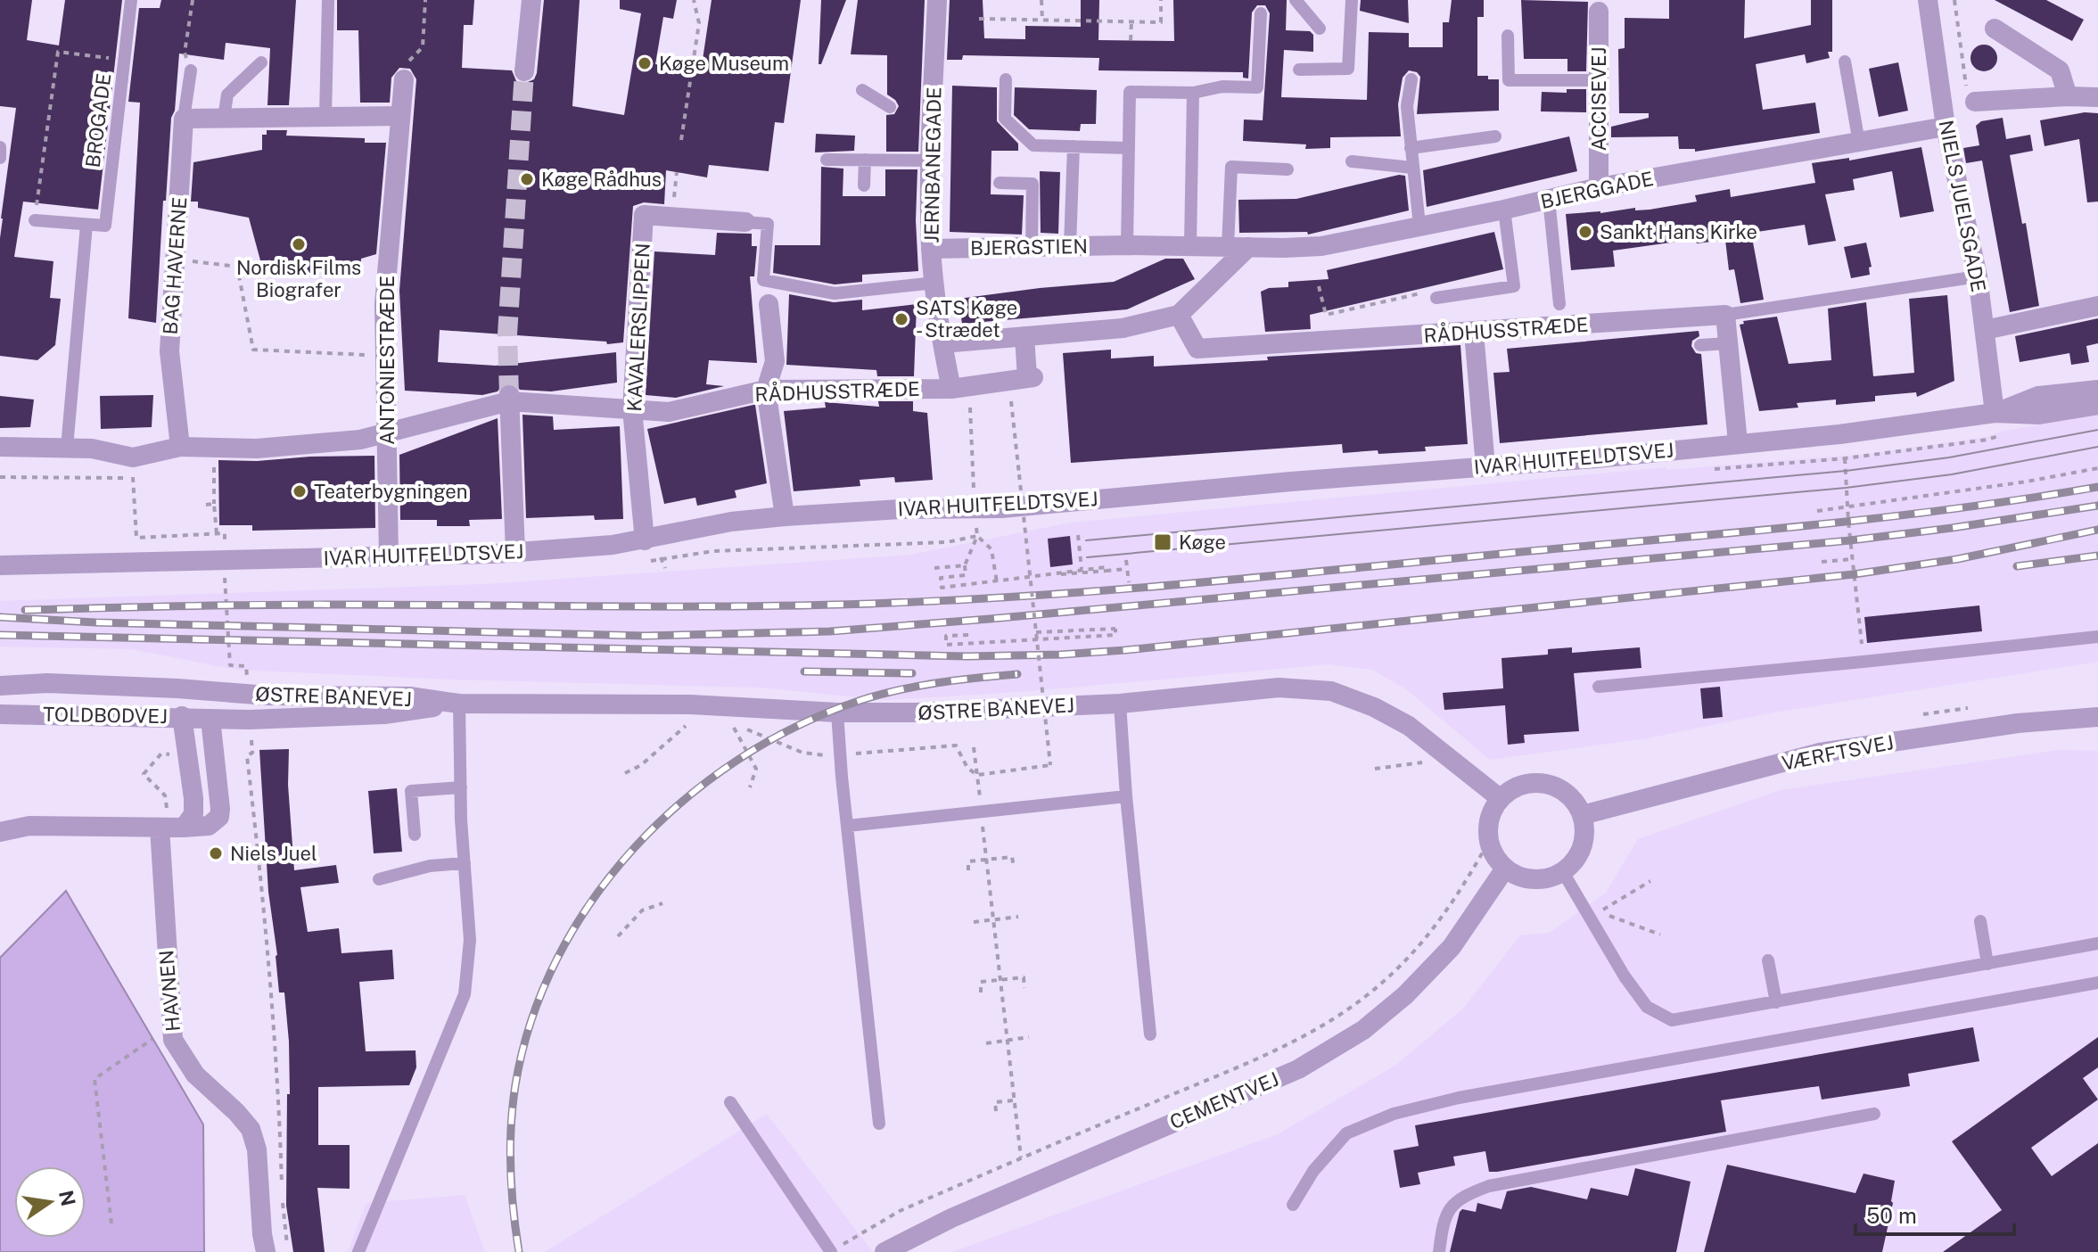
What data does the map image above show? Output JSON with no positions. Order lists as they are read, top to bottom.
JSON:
{
  "streets": {
    "street": [
      "ACCISEVEJ",
      "JERNBANEGADE",
      "BJERGGADE",
      "NIELS JUELSGADE",
      "BJERGSTIEN",
      "BAG HAVERNE",
      "KAVALERSLIPPEN",
      "RÅDHUSSTRÆDE",
      "ANTONIESTRÆDE",
      "IVAR HUITFELDTSVEJ",
      "ØSTRE BANEVEJ",
      "TOLDBODVEJ",
      "VÆRFTSVEJ",
      "HAVNEN",
      "CEMENTVEJ"
    ],
    "lane": ["BROGADE"]
  },
  "crossings": [
    ["ACCISEVEJ", "BJERGGADE"],
    ["JERNBANEGADE", "BJERGSTIEN"],
    ["JERNBANEGADE", "RÅDHUSSTRÆDE"],
    ["BJERGGADE", "NIELS JUELSGADE"],
    ["BJERGGADE", "BJERGSTIEN"],
    ["NIELS JUELSGADE", "IVAR HUITFELDTSVEJ"],
    ["BAG HAVERNE", "RÅDHUSSTRÆDE"],
    ["KAVALERSLIPPEN", "RÅDHUSSTRÆDE"],
    ["KAVALERSLIPPEN", "IVAR HUITFELDTSVEJ"],
    ["RÅDHUSSTRÆDE", "ANTONIESTRÆDE"],
    ["ANTONIESTRÆDE", "IVAR HUITFELDTSVEJ"],
    ["ØSTRE BANEVEJ", "TOLDBODVEJ"],
    ["ØSTRE BANEVEJ", "VÆRFTSVEJ"],
    ["ØSTRE BANEVEJ", "CEMENTVEJ"],
    ["TOLDBODVEJ", "HAVNEN"],
    ["VÆRFTSVEJ", "CEMENTVEJ"]
  ],
  "places": {
    "other": [
      "Køge Museum",
      "Køge Rådhus",
      "Sankt Hans Kirke",
      "Nordisk Films Biografer",
      "SATS Køge - Strædet",
      "Teaterbygningen",
      "Niels Juel"
    ],
    "transit": ["Køge"]
  },
  "scale_bar": "50 m",
  "north": "right"
}
